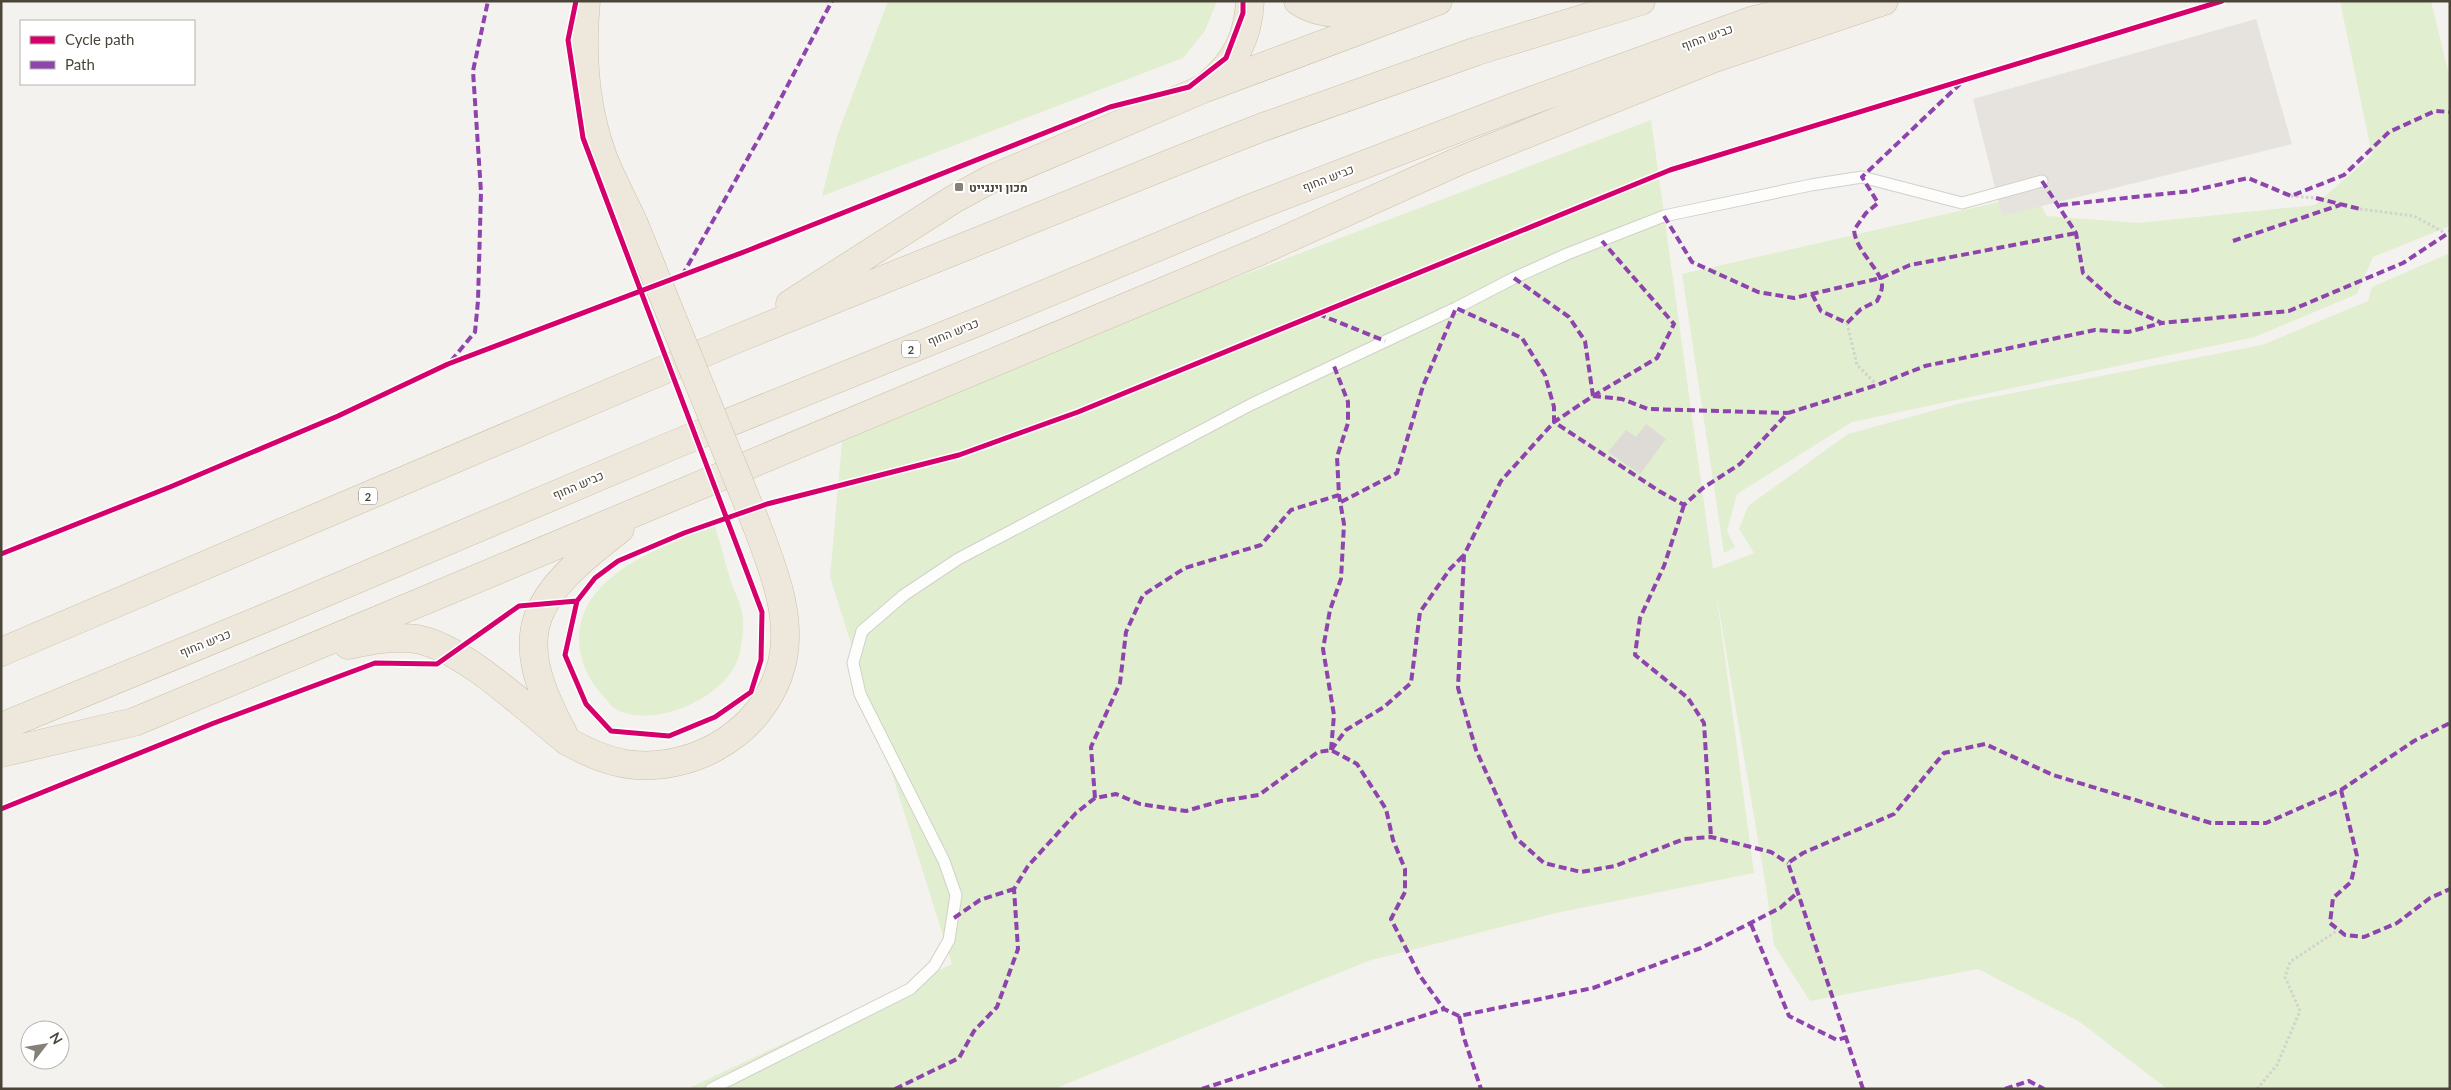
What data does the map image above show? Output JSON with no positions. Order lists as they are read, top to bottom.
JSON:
{
  "streets": {
    "highway": ["כביש החוף", "2"]
  },
  "places": {
    "transit": ["מכון וינגייט"]
  },
  "legend": ["Cycle path", "Path"],
  "north": "top right"
}
